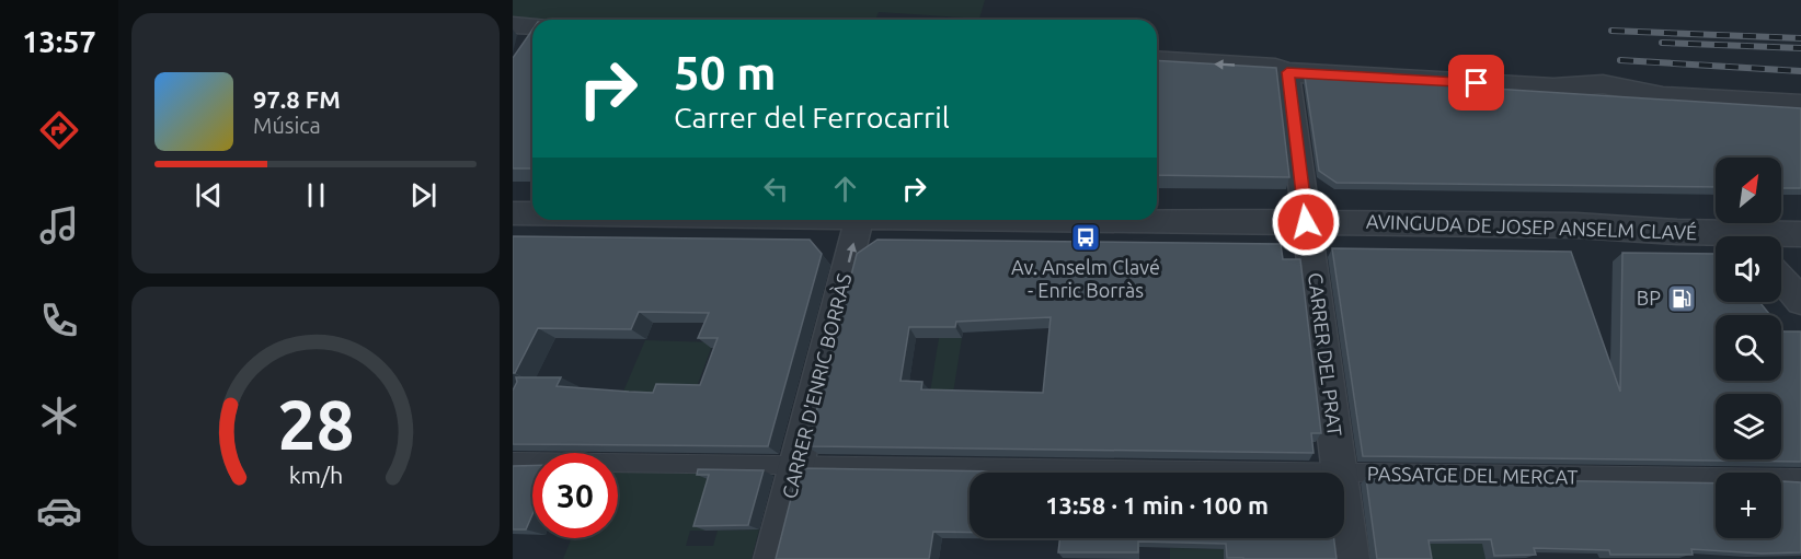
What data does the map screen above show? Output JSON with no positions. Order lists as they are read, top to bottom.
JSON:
{
  "streets": {
    "street": ["AVINGUDA DE JOSEP ANSELM CLAVÉ", "CARRER DEL PRAT", "CARRER D'ENRIC BORRÀS"],
    "lane": ["PASSATGE DEL MERCAT"]
  },
  "crossings": [
    ["AVINGUDA DE JOSEP ANSELM CLAVÉ", "CARRER DEL PRAT"],
    ["CARRER D'ENRIC BORRÀS", "PASSATGE DEL MERCAT"]
  ],
  "one_way": ["CARRER D'ENRIC BORRÀS"],
  "places": {
    "bus stop": ["Av. Anselm Clavé - Enric Borràs"],
    "fuel station": ["BP"]
  },
  "north": "top right",
  "page": {
    "tabs": "13:57",
    "turn": ["50 m", "Carrer del Ferrocarril"],
    "song": ["97.8 FM", "Música"],
    "map_buttons": "+",
    "limit": "30",
    "trip": "13:58 · 1 min · 100 m",
    "gauge": ["28", "km/h"]
  }
}
